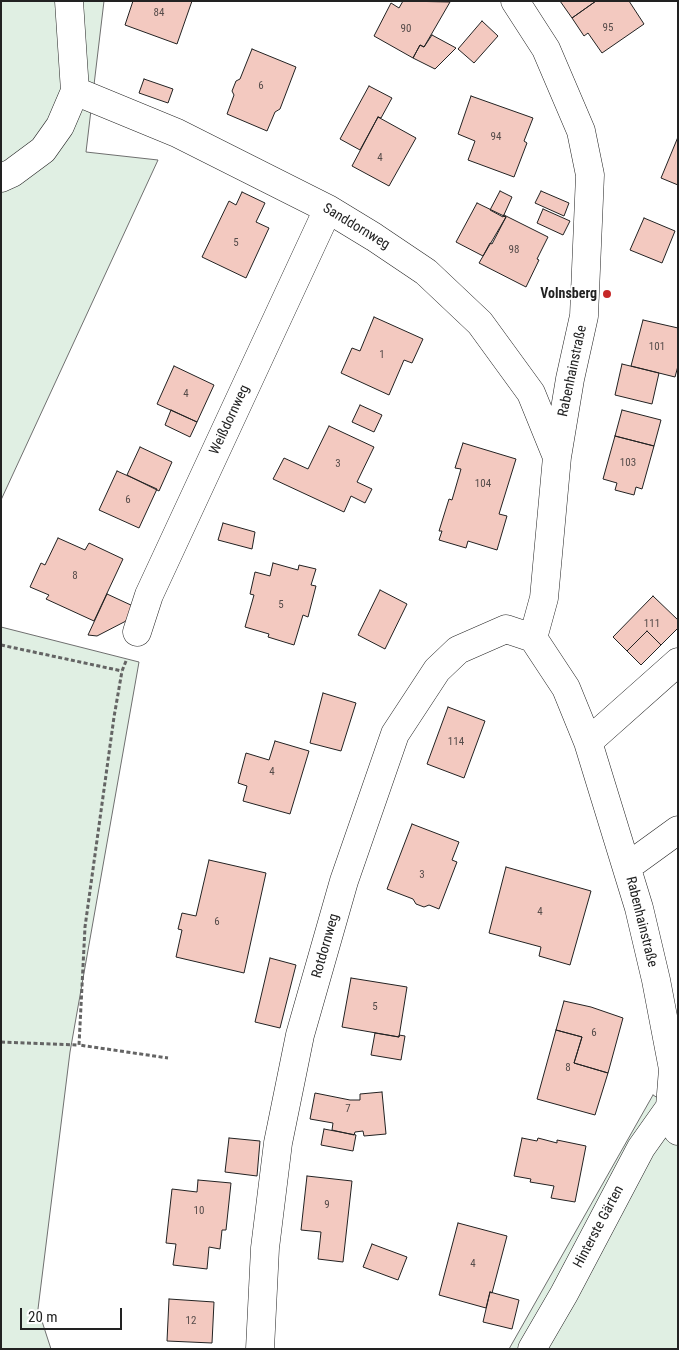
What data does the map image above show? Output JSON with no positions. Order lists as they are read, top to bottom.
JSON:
{
  "streets": {
    "street": [
      "Sanddornweg",
      "Rabenhainstraße",
      "Weißdornweg",
      "Rotdornweg",
      "Hinterste Gärten"
    ]
  },
  "crossings": [
    ["Sanddornweg", "Rabenhainstraße"],
    ["Sanddornweg", "Weißdornweg"],
    ["Rabenhainstraße", "Rotdornweg"],
    ["Rabenhainstraße", "Hinterste Gärten"]
  ],
  "places": ["Volnsberg"],
  "house_numbers": [
    "84",
    "95",
    "90",
    "6",
    "94",
    "4",
    "5",
    "98",
    "101",
    "1",
    "4",
    "103",
    "3",
    "104",
    "6",
    "8",
    "5",
    "111",
    "114",
    "4",
    "3",
    "4",
    "6",
    "5",
    "6",
    "8",
    "7",
    "9",
    "10",
    "4",
    "12"
  ],
  "scale_bar": "20 m"
}
